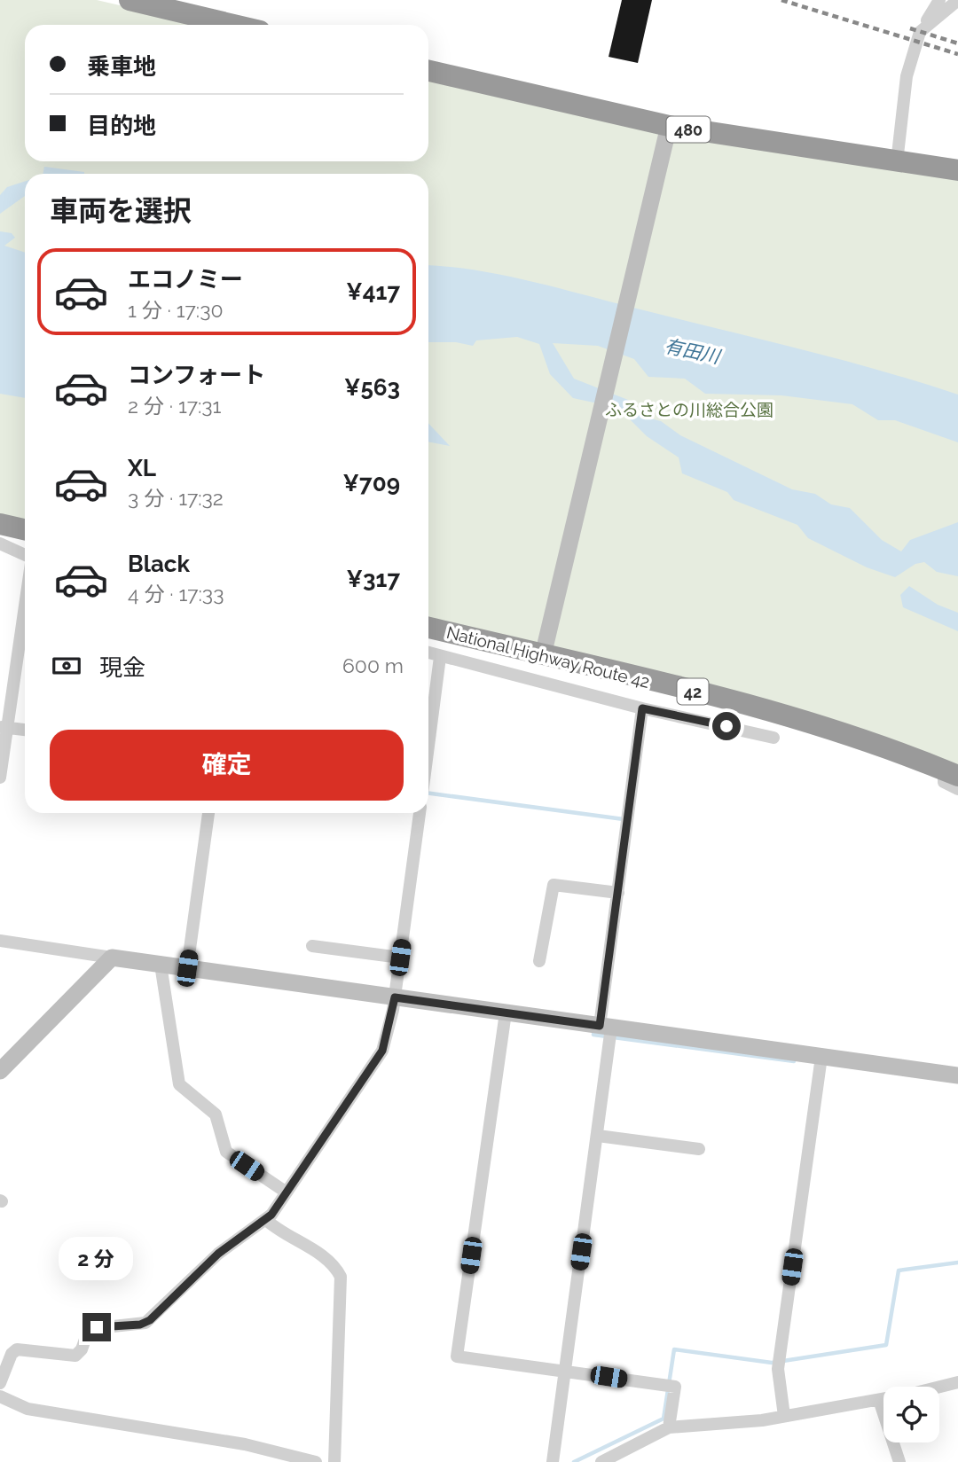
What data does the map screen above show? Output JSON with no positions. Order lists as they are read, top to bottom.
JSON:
{
  "streets": {
    "highway": ["480", "National Highway Route 42", "42"]
  },
  "water": ["有田川"],
  "parks": ["ふるさとの川総合公園"],
  "page": {
    "banner": ["乗車地", "目的地"],
    "heading": "車両を選択",
    "list": [
      {
        "name": "エコノミー",
        "note": "1 分 · 17:30",
        "value": "¥417"
      },
      {
        "name": "コンフォート",
        "note": "2 分 · 17:31",
        "value": "¥563"
      },
      {
        "name": "XL",
        "note": "3 分 · 17:32",
        "value": "¥709"
      },
      {
        "name": "Black",
        "note": "4 分 · 17:33",
        "value": "¥317"
      }
    ],
    "pay": ["現金", "600 m"],
    "buttons": "確定",
    "bubble": "2 分"
  }
}
